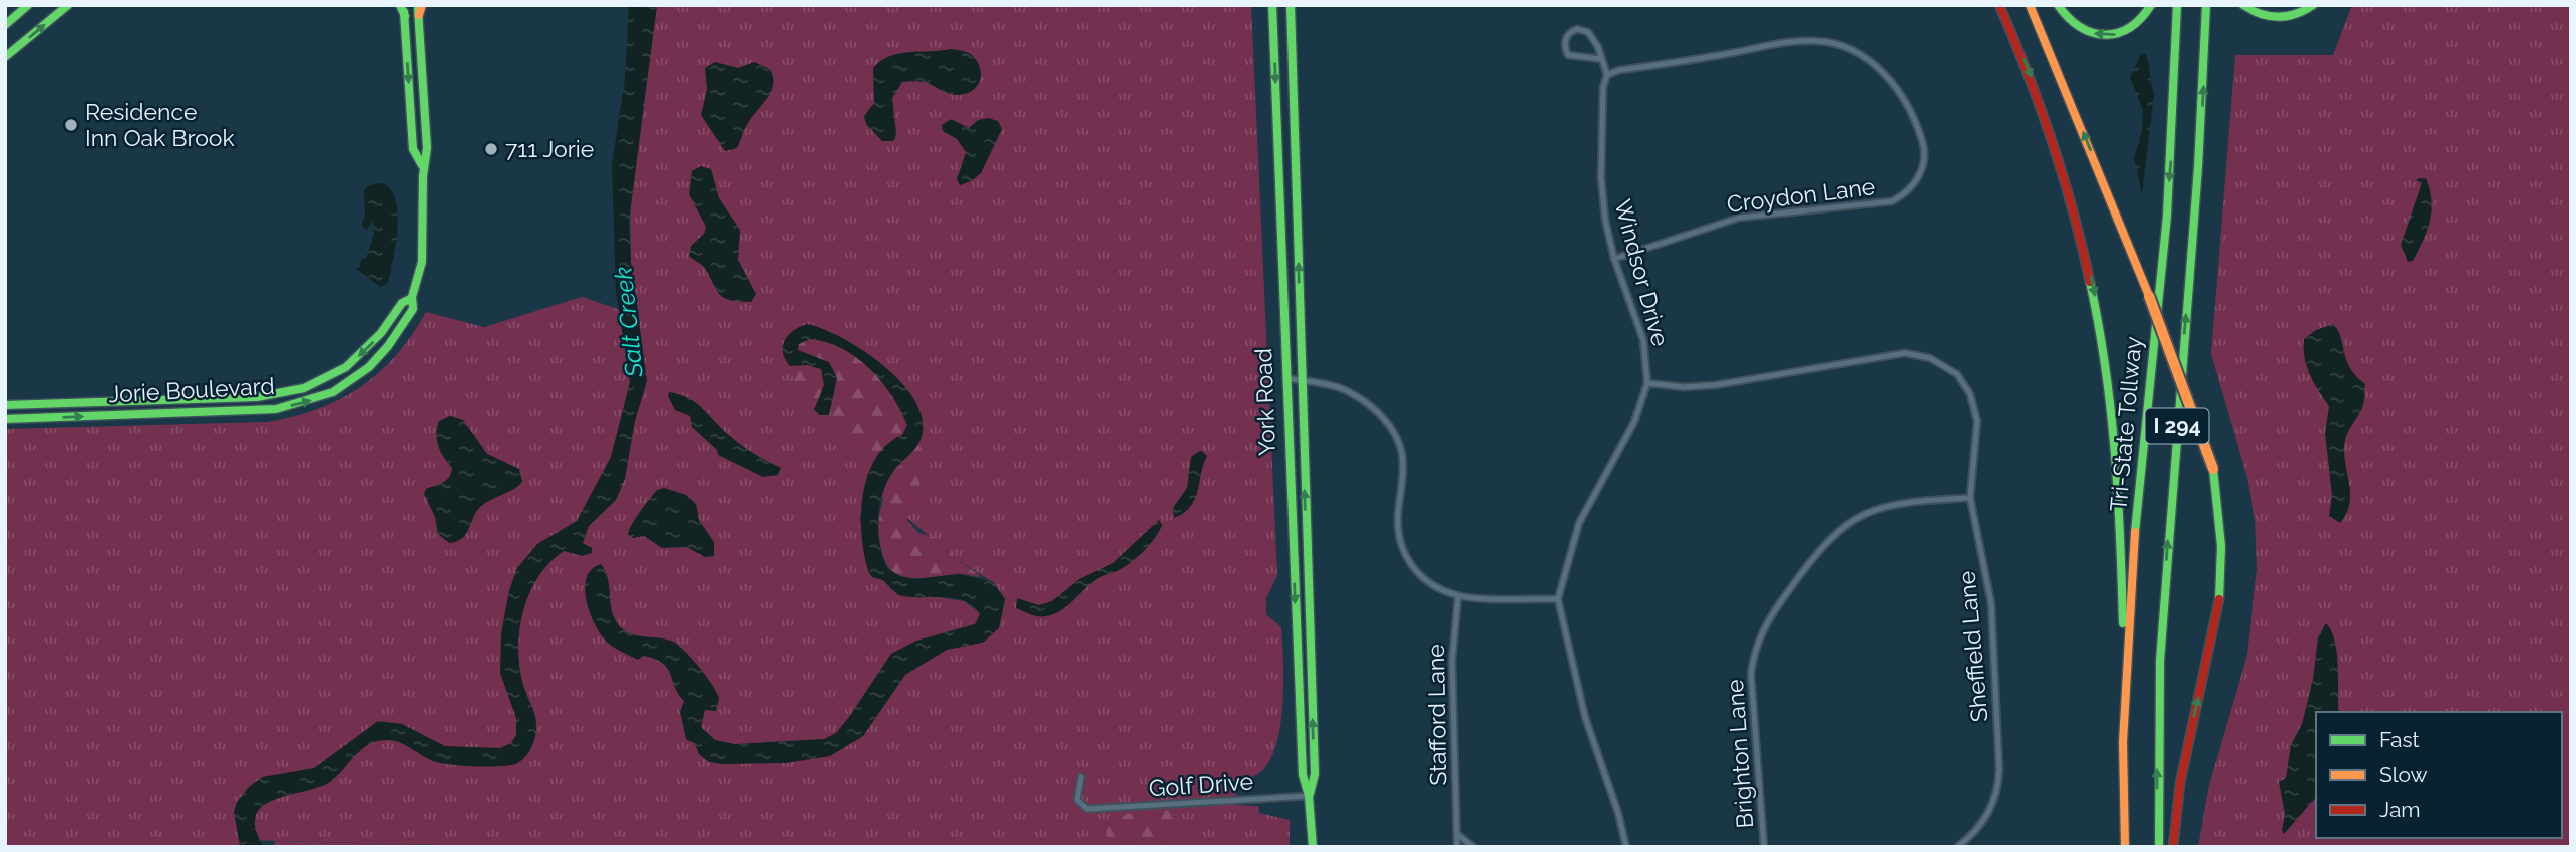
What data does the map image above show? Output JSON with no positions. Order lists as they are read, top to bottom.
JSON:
{
  "streets": {
    "main road": [
      "Jorie Boulevard",
      "York Road",
      "Tri-State Tollway",
      "I 294"
    ],
    "street": [
      "Croydon Lane",
      "Windsor Drive",
      "Sheffield Lane",
      "Stafford Lane",
      "Brighton Lane",
      "Golf Drive"
    ]
  },
  "crossings": [
    ["Croydon Lane", "Windsor Drive"],
    ["Windsor Drive", "Sheffield Lane"],
    ["York Road", "Golf Drive"],
    ["Sheffield Lane", "Brighton Lane"]
  ],
  "water": ["Salt Creek"],
  "places": ["Residence Inn Oak Brook", "711 Jorie"],
  "legend": ["Fast", "Slow", "Jam"]
}
